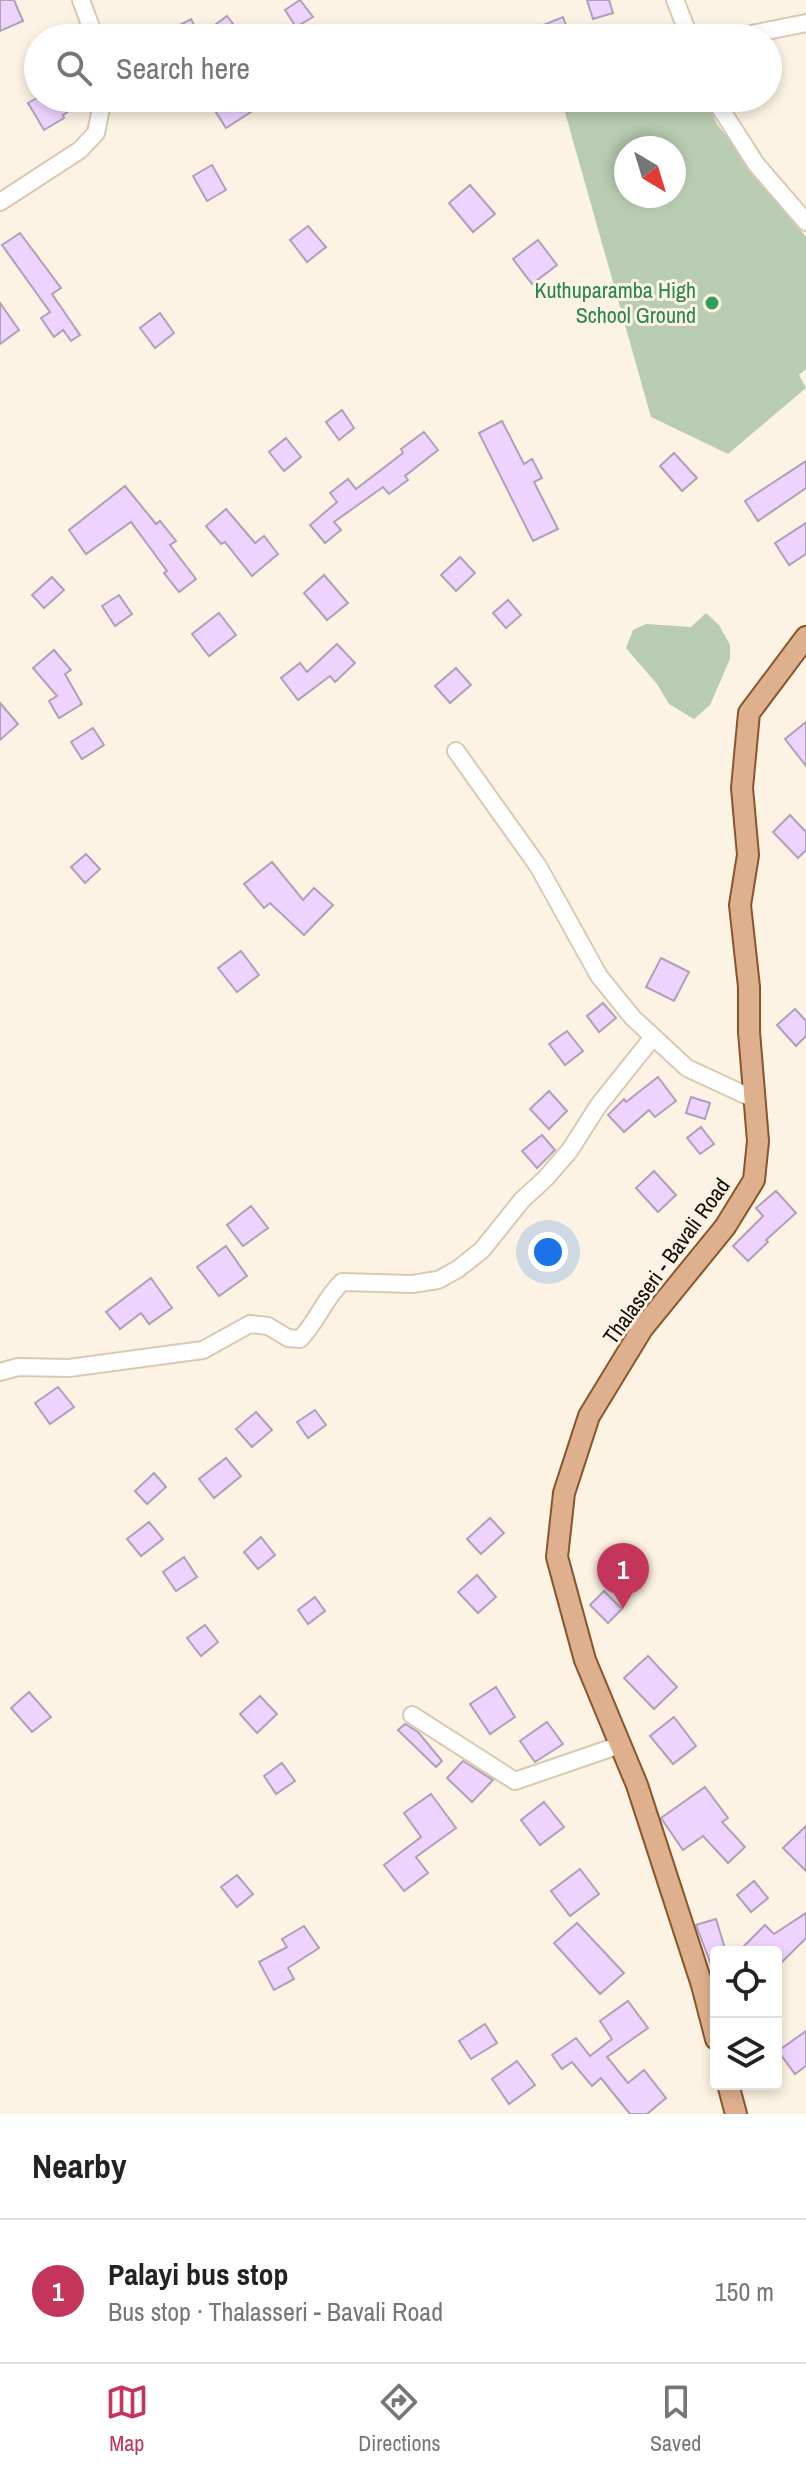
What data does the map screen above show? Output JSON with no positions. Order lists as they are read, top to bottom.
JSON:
{
  "streets": {
    "main road": ["Thalasseri - Bavali Road"]
  },
  "places": ["Kuthuparamba High School Ground"],
  "north": "bottom right",
  "page": {
    "search": "Search here",
    "pins": "1",
    "heading": "Nearby",
    "list": [
      {
        "mark": "1",
        "name": "Palayi bus stop",
        "note": "Bus stop · Thalasseri - Bavali Road",
        "value": "150 m"
      }
    ],
    "nav": ["Map", "Directions", "Saved"]
  }
}
